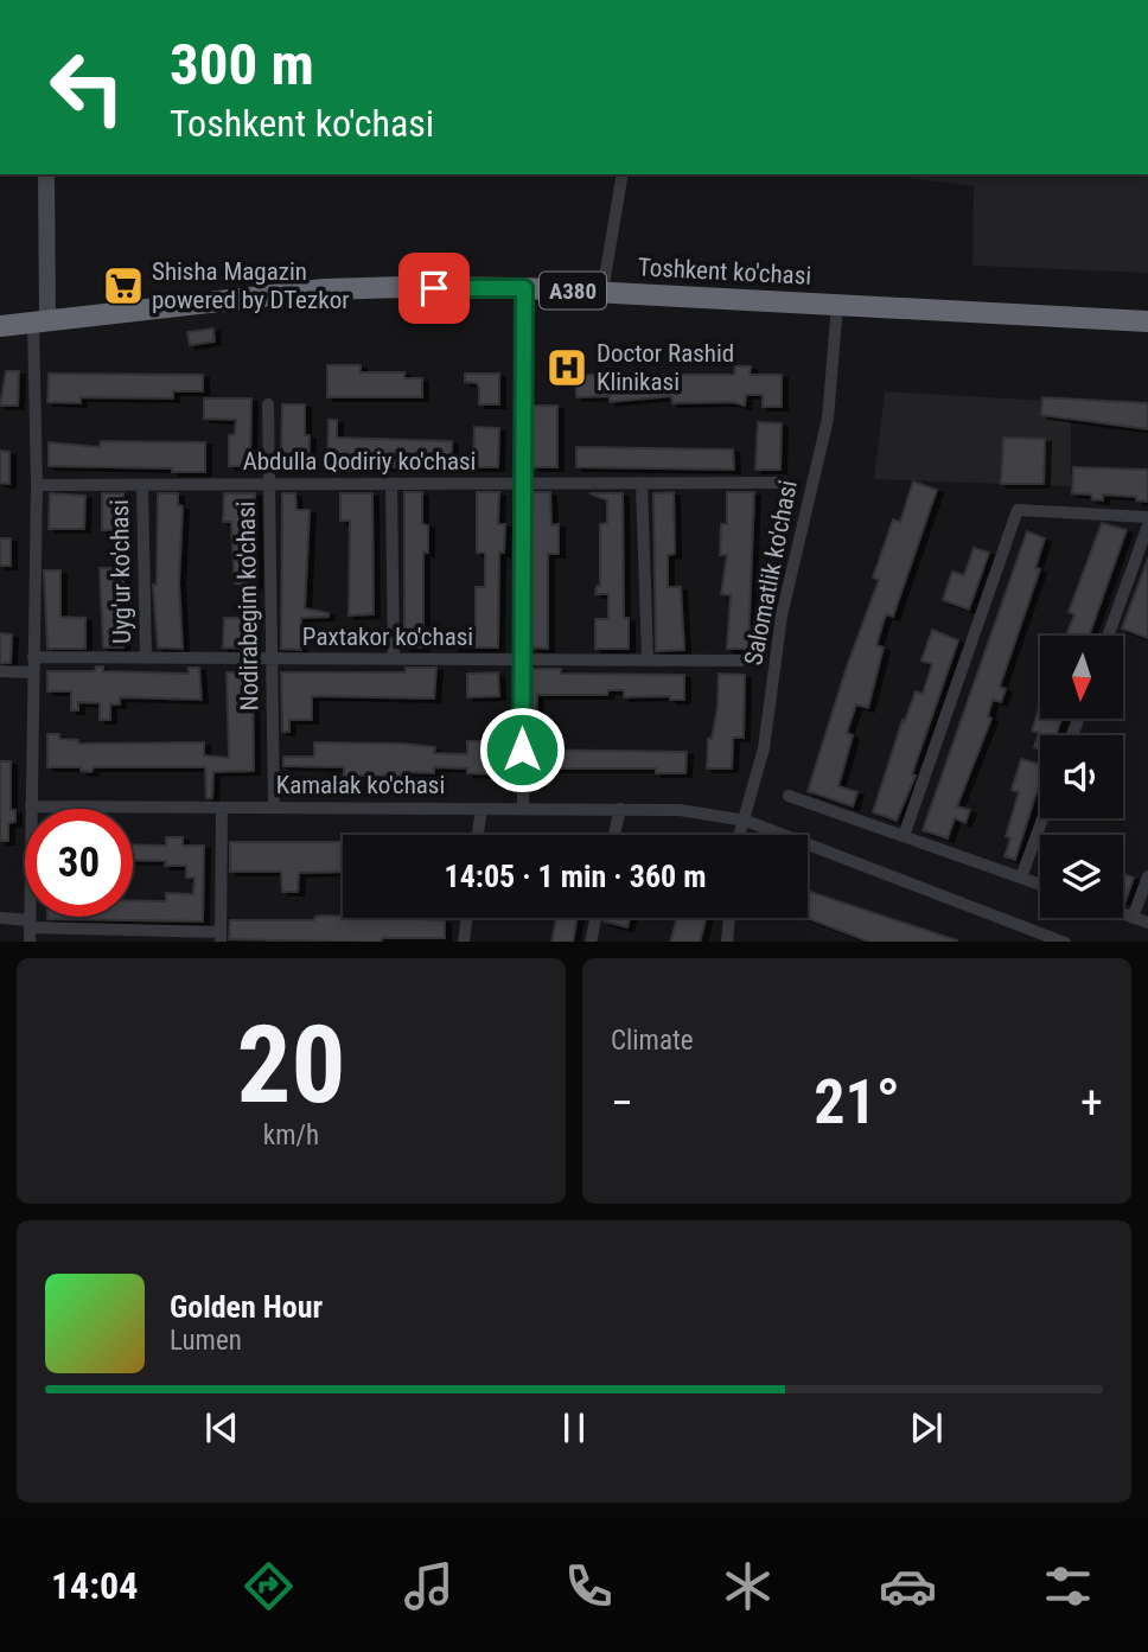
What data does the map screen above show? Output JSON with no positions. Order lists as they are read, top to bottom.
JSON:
{
  "streets": {
    "highway": ["Toshkent ko'chasi", "A380"],
    "street": [
      "Abdulla Qodiriy ko'chasi",
      "Uyg'ur ko'chasi",
      "Salomatlik ko'chasi",
      "Nodirabegim ko'chasi",
      "Paxtakor ko'chasi",
      "Kamalak ko'chasi"
    ]
  },
  "crossings": [
    ["Toshkent ko'chasi", "Salomatlik ko'chasi"],
    ["Abdulla Qodiriy ko'chasi", "Uyg'ur ko'chasi"],
    ["Abdulla Qodiriy ko'chasi", "Nodirabegim ko'chasi"],
    ["Uyg'ur ko'chasi", "Paxtakor ko'chasi"],
    ["Salomatlik ko'chasi", "Kamalak ko'chasi"],
    ["Nodirabegim ko'chasi", "Paxtakor ko'chasi"],
    ["Nodirabegim ko'chasi", "Kamalak ko'chasi"]
  ],
  "places": {
    "supermarket": ["Shisha Magazin powered by DTezkor"],
    "hospital": ["Doctor Rashid Klinikasi"]
  },
  "north": "bottom",
  "page": {
    "turn": ["300 m", "Toshkent ko'chasi"],
    "limit": "30",
    "trip": "14:05 · 1 min · 360 m",
    "tile": [
      ["20", "km/h"],
      "Climate"
    ],
    "heat": ["−", "21°", "+"],
    "song": ["Golden Hour", "Lumen"],
    "tabs": "14:04"
  }
}
